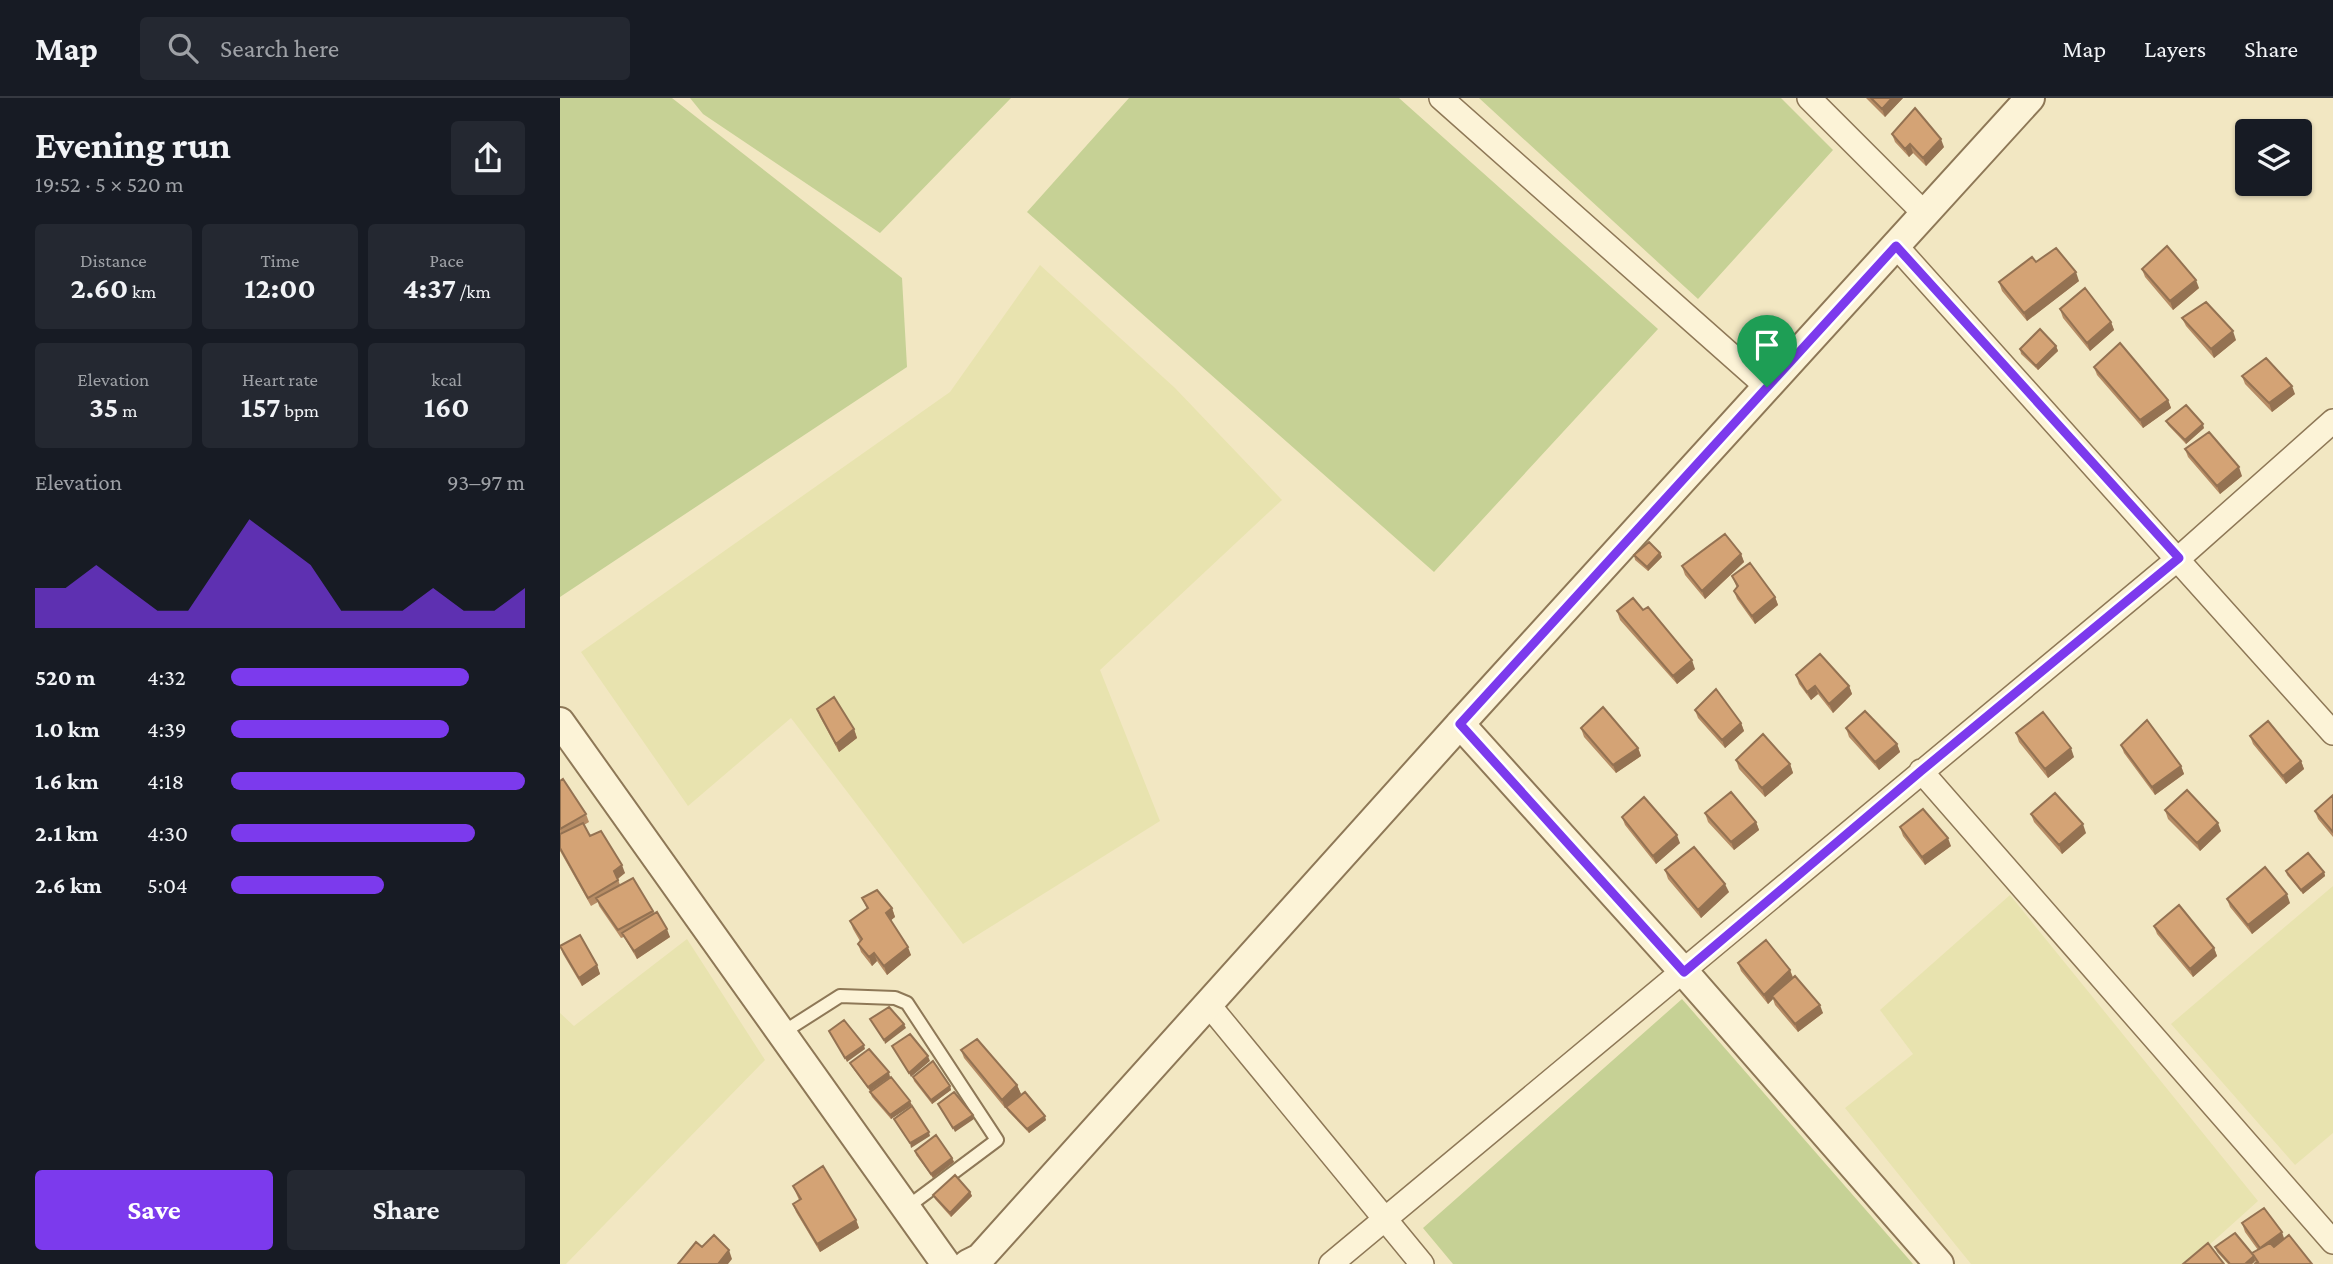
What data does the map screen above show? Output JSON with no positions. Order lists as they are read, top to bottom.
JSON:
{
  "page": {
    "header": "Map",
    "search": "Search here",
    "nav": ["Map", "Layers", "Share"],
    "heading": ["Evening run", "19:52 · 5 × 520 m"],
    "stats": [
      ["Distance", "2.60 km"],
      ["Time", "12:00"],
      ["Pace", "4:37 /km"],
      ["Elevation", "35 m"],
      ["Heart rate", "157 bpm"],
      ["kcal", "160"]
    ],
    "chart": ["Elevation", "93–97 m"],
    "list": [
      {
        "name": "520 m",
        "note": "4:32"
      },
      {
        "name": "1.0 km",
        "note": "4:39"
      },
      {
        "name": "1.6 km",
        "note": "4:18"
      },
      {
        "name": "2.1 km",
        "note": "4:30"
      },
      {
        "name": "2.6 km",
        "note": "5:04"
      }
    ],
    "buttons": ["Save", "Share"]
  }
}
